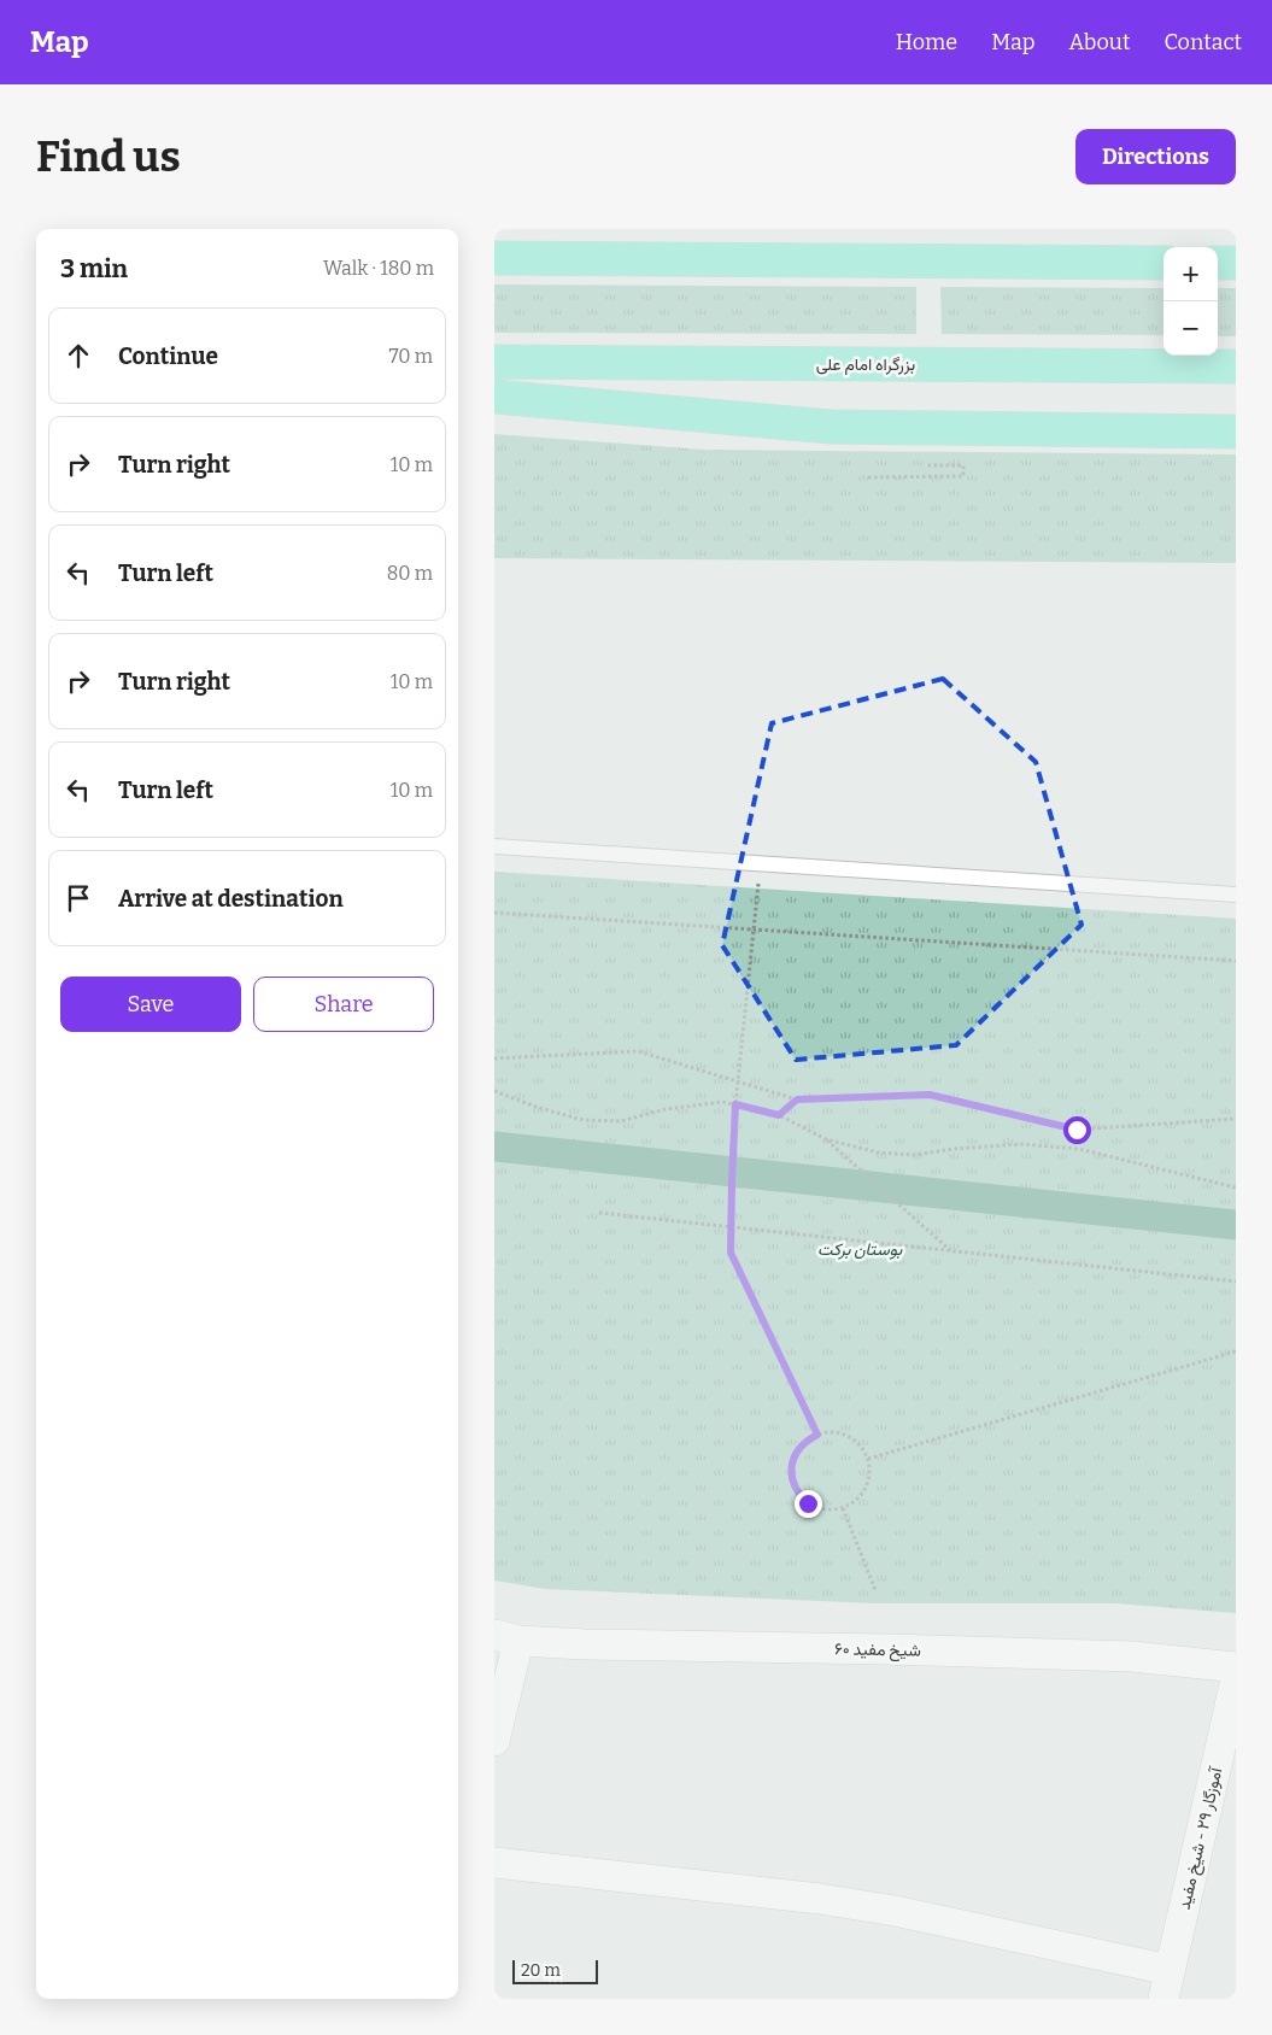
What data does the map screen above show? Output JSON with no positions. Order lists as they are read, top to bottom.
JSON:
{
  "streets": {
    "highway": ["بزرگراه امام علی"],
    "street": ["شیخ مفید ۶۰", "آموزگار ۲۹ - شیخ مفید"]
  },
  "parks": ["بوستان برکت"],
  "scale_bar": "20 m",
  "page": {
    "header": "Map",
    "nav": [
      "Home",
      "Map",
      "About",
      "Contact"
    ],
    "buttons": [
      "Directions",
      ["Save", "Share"]
    ],
    "title": "Find us",
    "heading": ["3 min", "Walk · 180 m"],
    "map_buttons": ["+", "−"],
    "list": [
      ["Continue", "70 m"],
      ["Turn right", "10 m"],
      ["Turn left", "80 m"],
      ["Turn right", "10 m"],
      ["Turn left", "10 m"],
      "Arrive at destination"
    ],
    "scale": "20 m"
  }
}
